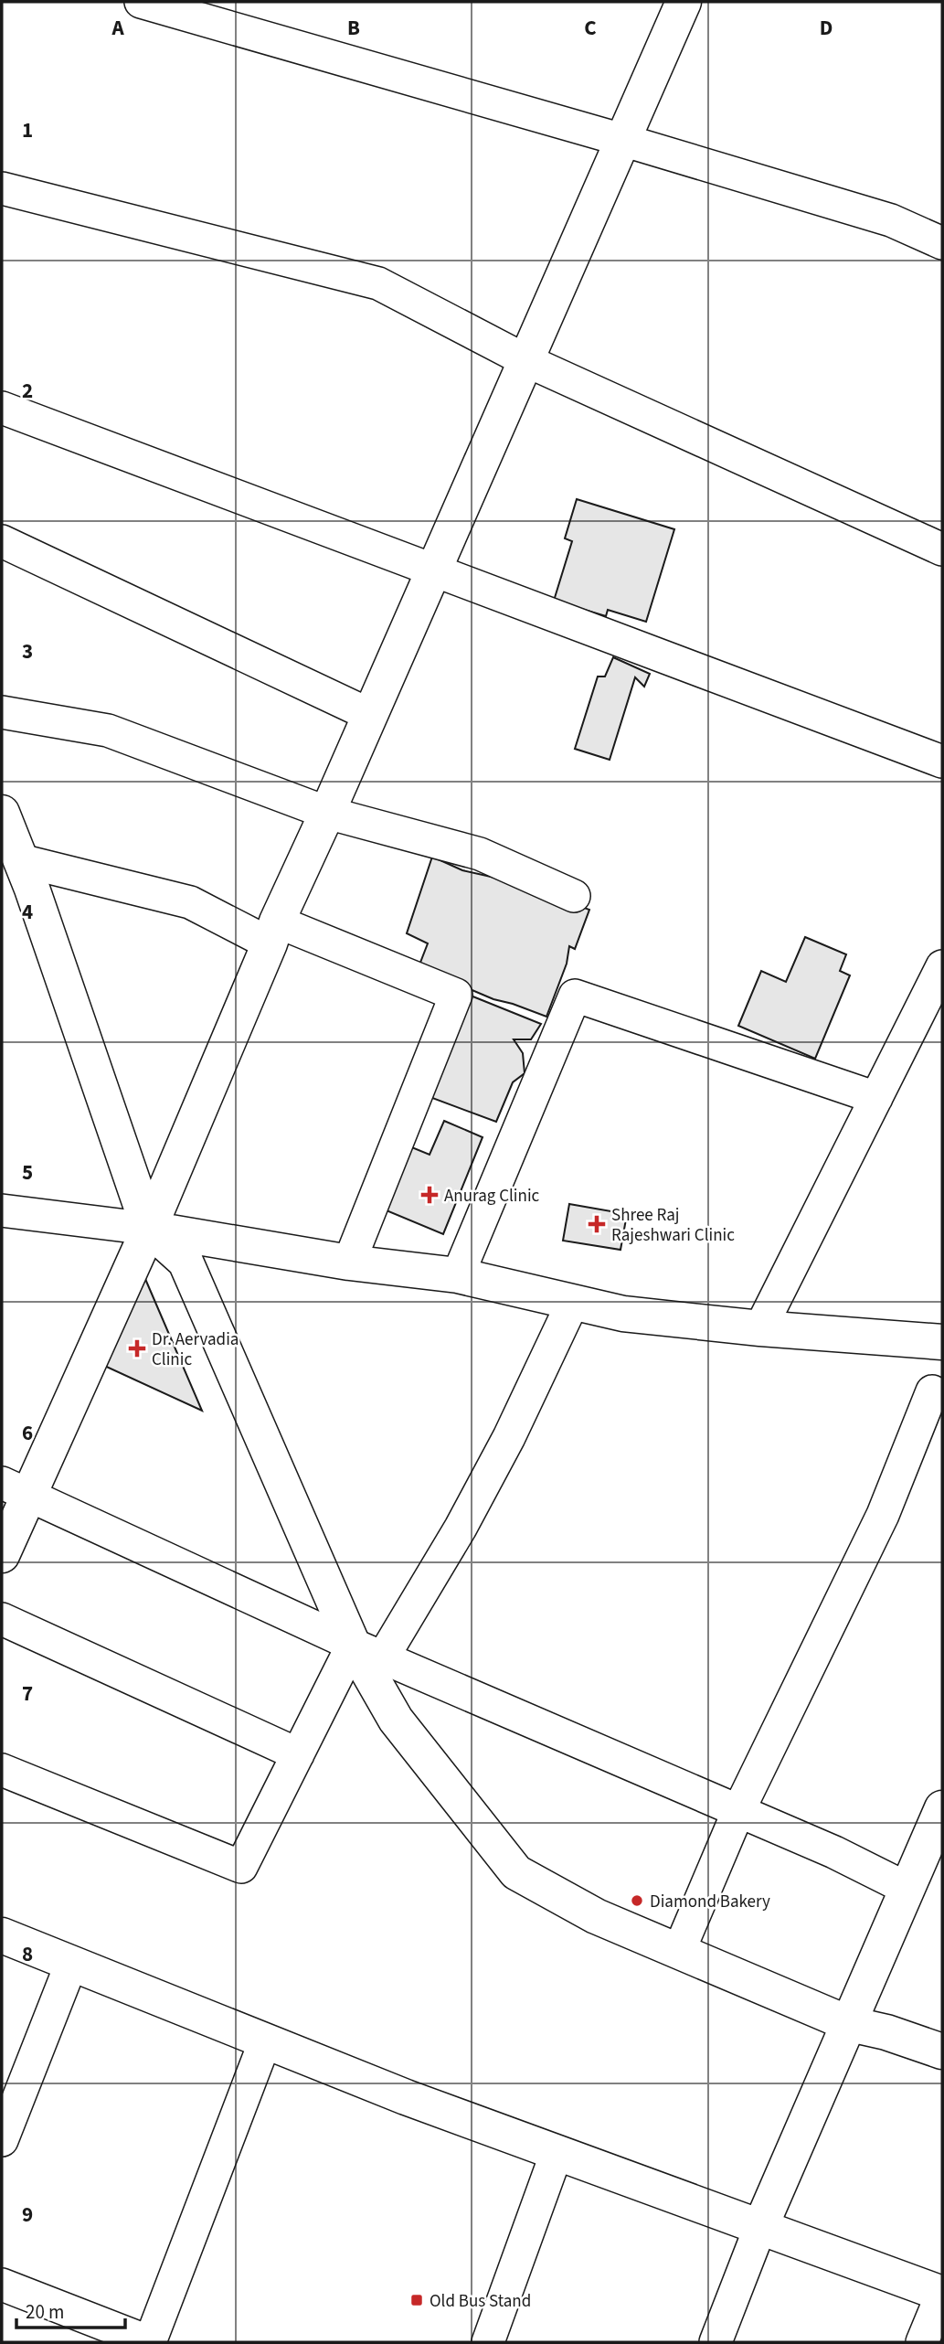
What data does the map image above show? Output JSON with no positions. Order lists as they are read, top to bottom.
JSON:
{
  "places": {
    "health": ["Anurag Clinic", "Shree Raj Rajeshwari Clinic", "Dr. Aervadia Clinic"],
    "other": ["Diamond Bakery"],
    "transit": ["Old Bus Stand"]
  },
  "scale_bar": "20 m",
  "grid": {
    "columns": [
      "A",
      "B",
      "C",
      "D"
    ],
    "rows": [
      "1",
      "2",
      "3",
      "4",
      "5",
      "6",
      "7",
      "8",
      "9"
    ]
  }
}
